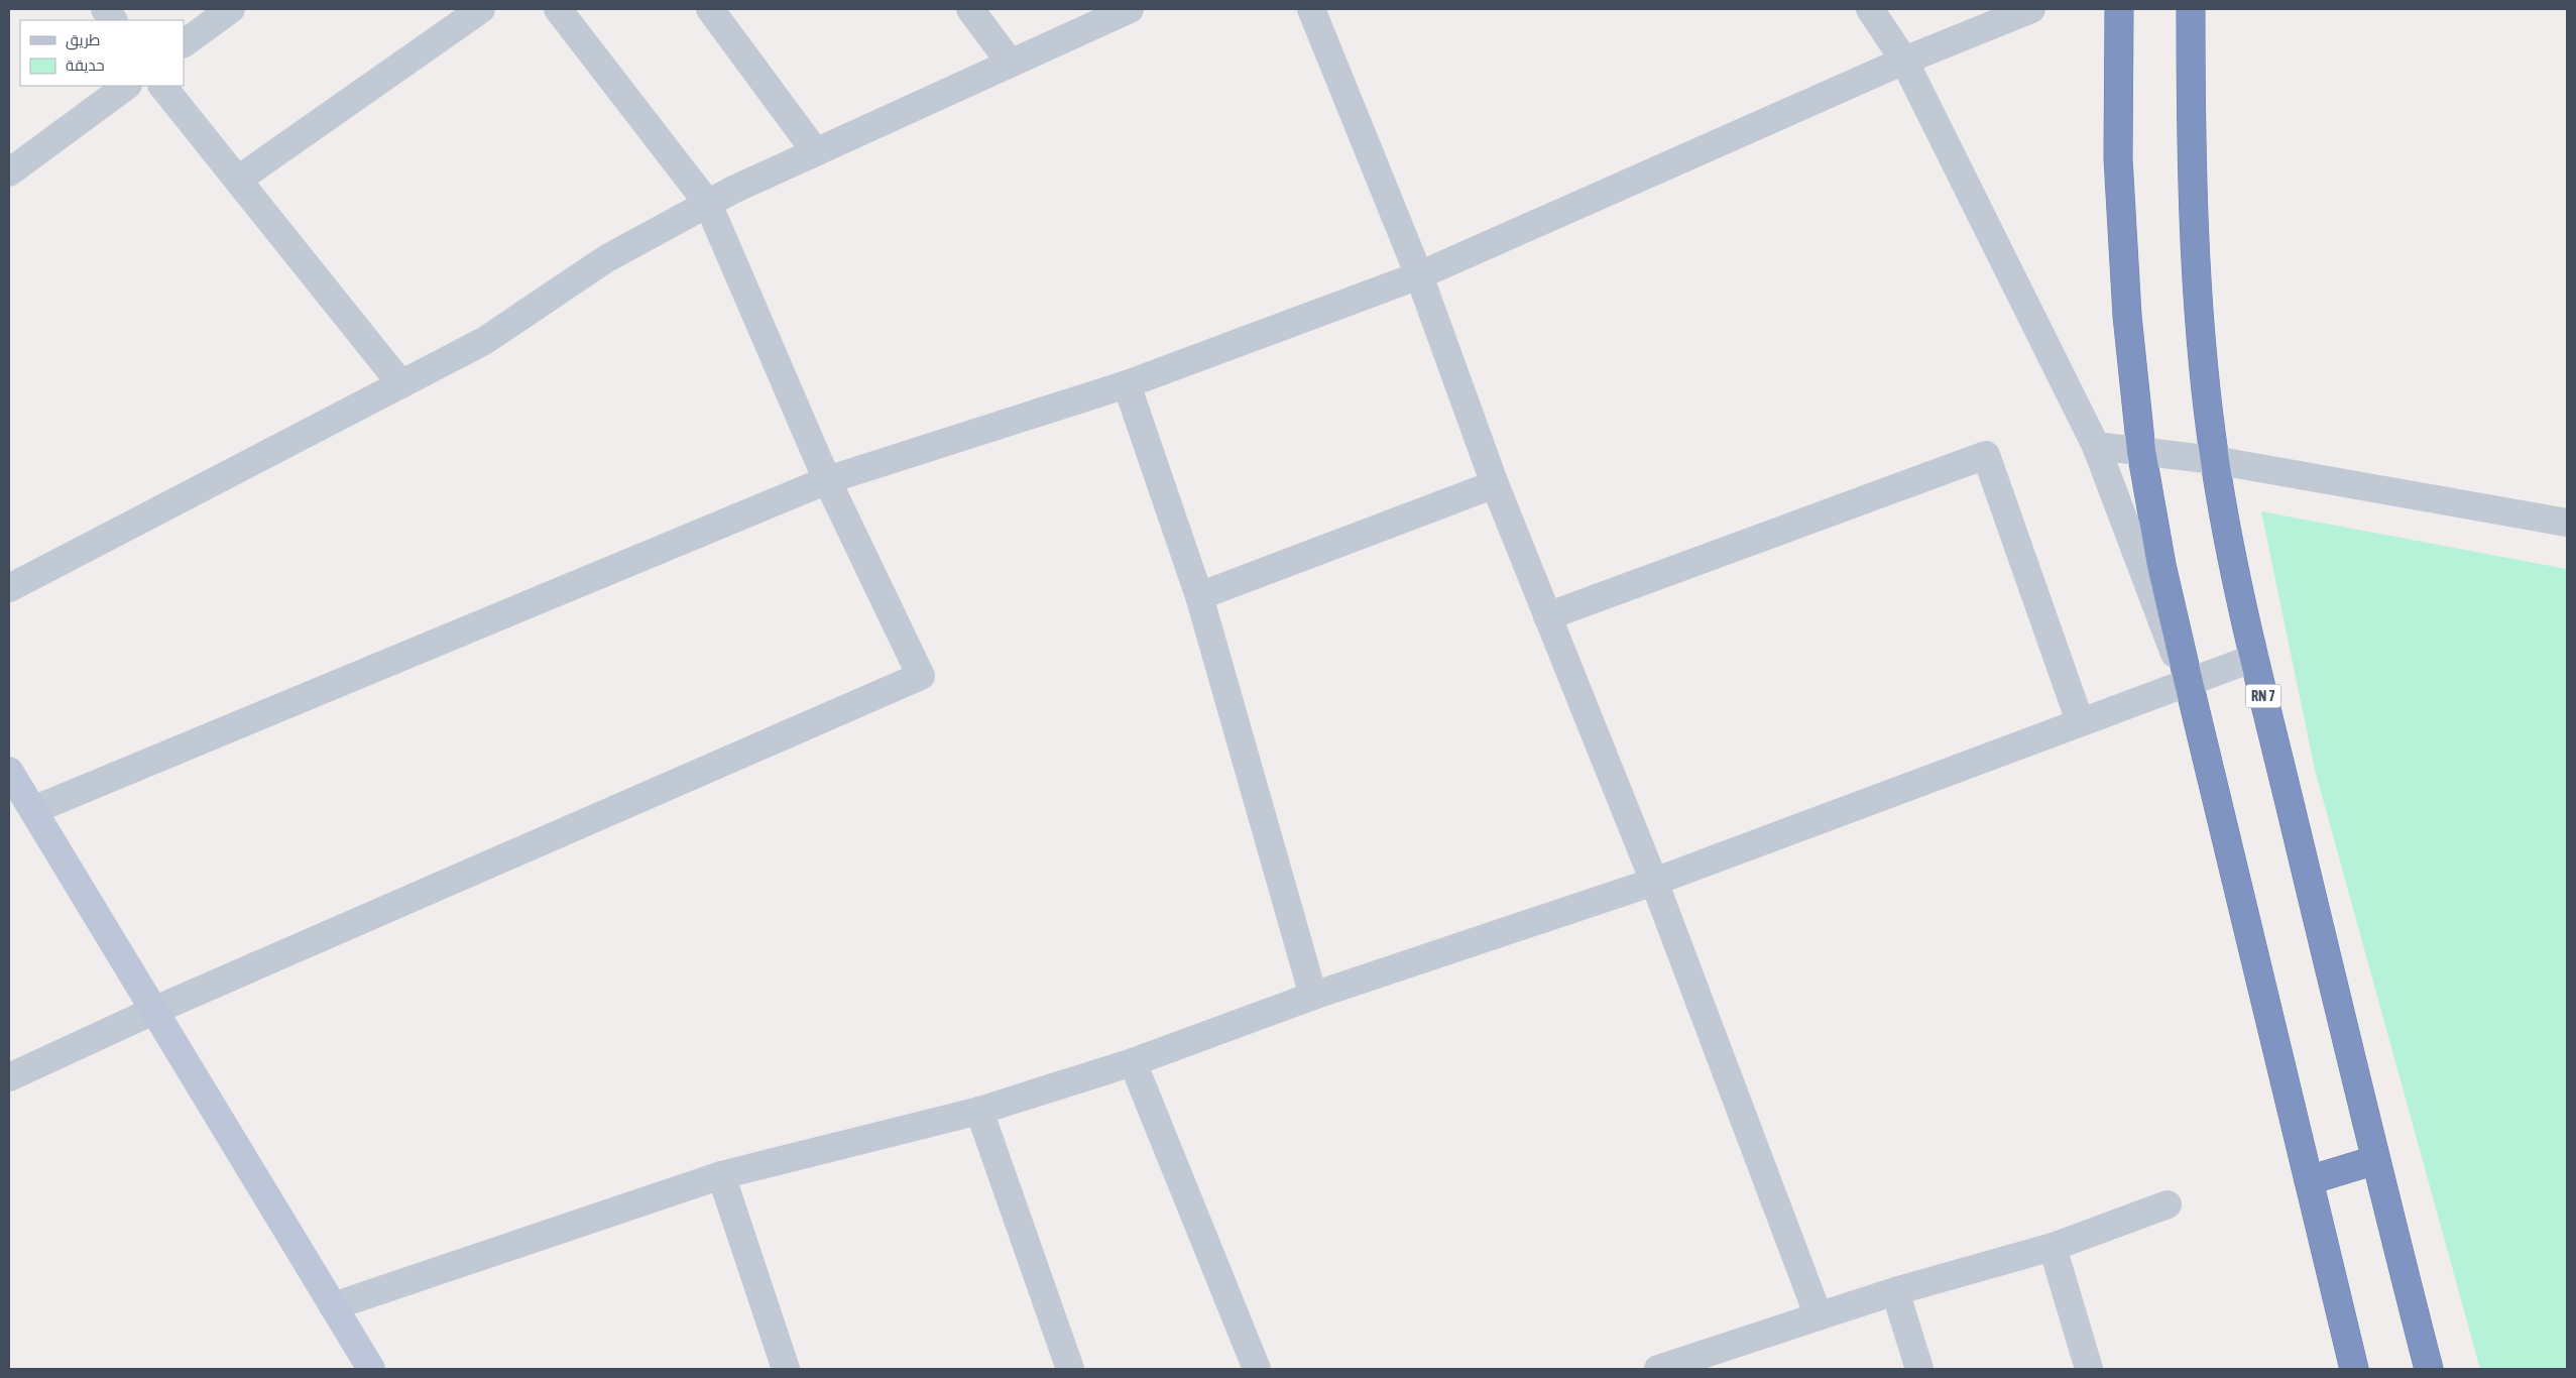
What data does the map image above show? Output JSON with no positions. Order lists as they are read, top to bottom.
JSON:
{
  "streets": {
    "highway": ["RN 7"]
  },
  "legend": ["طريق", "حديقة"]
}
